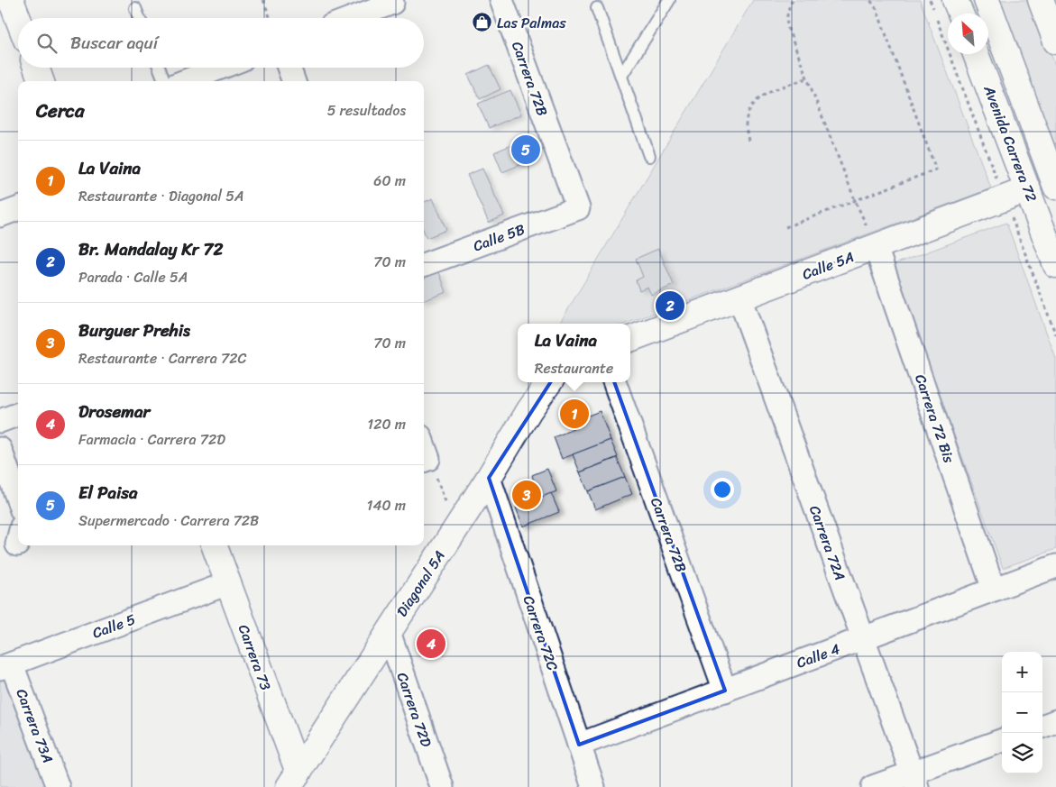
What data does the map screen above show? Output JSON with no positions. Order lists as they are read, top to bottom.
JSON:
{
  "streets": {
    "main road": [
      "Avenida Carrera 72",
      "Calle 5A",
      "Diagonal 5A",
      "Carrera 73"
    ],
    "street": [
      "Carrera 72B",
      "Calle 5B",
      "Carrera 72 Bis",
      "Carrera 72A",
      "Calle 5",
      "Carrera 72C",
      "Calle 4",
      "Carrera 72D",
      "Carrera 73A"
    ]
  },
  "crossings": [
    ["Carrera 72B", "Calle 5B"],
    ["Carrera 72B", "Calle 4"],
    ["Avenida Carrera 72", "Calle 5A"],
    ["Calle 5A", "Carrera 72 Bis"],
    ["Calle 5A", "Carrera 72A"],
    ["Carrera 72 Bis", "Calle 4"],
    ["Carrera 72A", "Calle 4"],
    ["Diagonal 5A", "Carrera 72C"],
    ["Diagonal 5A", "Carrera 73"],
    ["Diagonal 5A", "Carrera 72D"],
    ["Calle 5", "Carrera 73"],
    ["Calle 5", "Carrera 73A"],
    ["Carrera 72C", "Calle 4"]
  ],
  "places": {
    "shop": ["Las Palmas"]
  },
  "north": "top left",
  "page": {
    "search": "Buscar aquí",
    "heading": ["Cerca", "5 resultados"],
    "pins": [
      "5",
      "2",
      "1",
      "3",
      "4"
    ],
    "list": [
      {
        "mark": "1",
        "name": "La Vaina",
        "note": "Restaurante · Diagonal 5A",
        "value": "60 m"
      },
      {
        "mark": "2",
        "name": "Br. Mandalay Kr 72",
        "note": "Parada · Calle 5A",
        "value": "70 m"
      },
      {
        "mark": "3",
        "name": "Burguer Prehis",
        "note": "Restaurante · Carrera 72C",
        "value": "70 m"
      },
      {
        "mark": "4",
        "name": "Drosemar",
        "note": "Farmacia · Carrera 72D",
        "value": "120 m"
      },
      {
        "mark": "5",
        "name": "El Paisa",
        "note": "Supermercado · Carrera 72B",
        "value": "140 m"
      }
    ],
    "popup": ["La Vaina", "Restaurante"],
    "map_buttons": ["+", "−"]
  }
}
